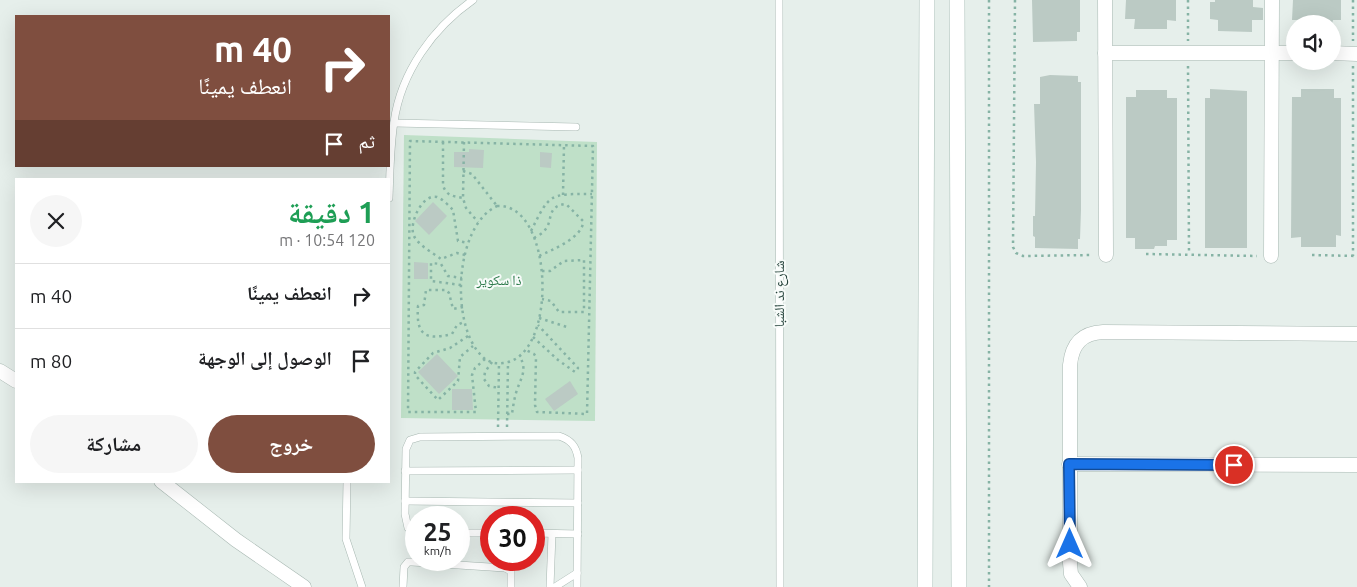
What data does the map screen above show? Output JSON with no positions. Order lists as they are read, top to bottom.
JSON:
{
  "streets": {
    "lane": ["شارع ند الشبا"]
  },
  "parks": ["ذا سكوير"],
  "page": {
    "turn": ["40 m", "انعطف يمينًا"],
    "then": "ثم",
    "heading": ["1 دقيقة", "120 m · 10:54"],
    "list": [
      {
        "name": "انعطف يمينًا",
        "value": "40 m"
      },
      {
        "name": "الوصول إلى الوجهة",
        "value": "80 m"
      }
    ],
    "buttons": ["خروج", "مشاركة"],
    "speed": "25 km/h",
    "limit": "30"
  }
}
